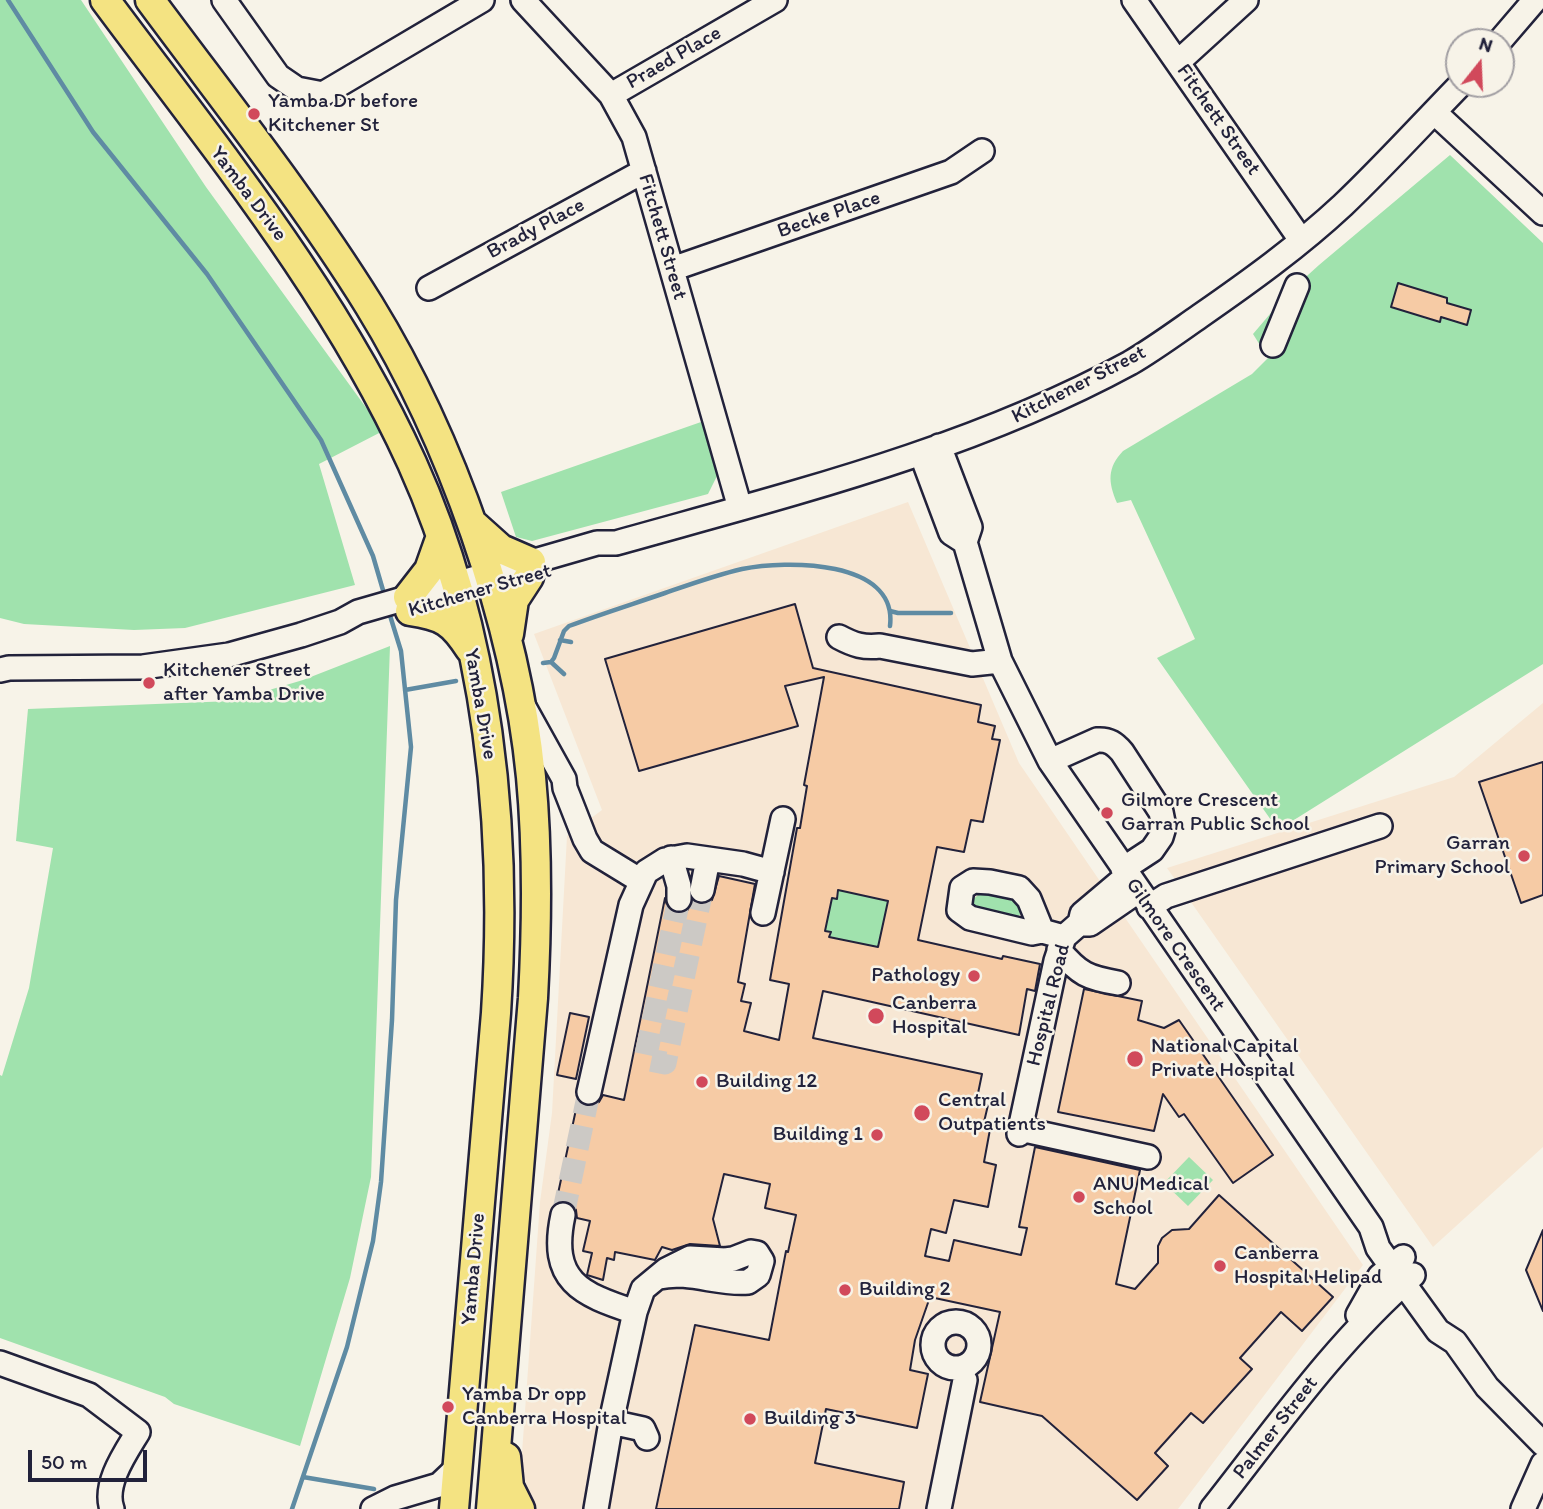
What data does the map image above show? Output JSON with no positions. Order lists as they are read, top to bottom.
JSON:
{
  "streets": {
    "main road": ["Yamba Drive"],
    "street": [
      "Praed Place",
      "Fitchett Street",
      "Becke Place",
      "Brady Place",
      "Kitchener Street",
      "Gilmore Crescent",
      "Hospital Road",
      "Palmer Street"
    ]
  },
  "crossings": [
    ["Praed Place", "Fitchett Street"],
    ["Fitchett Street", "Becke Place"],
    ["Fitchett Street", "Brady Place"],
    ["Fitchett Street", "Kitchener Street"],
    ["Yamba Drive", "Kitchener Street"],
    ["Kitchener Street", "Gilmore Crescent"],
    ["Gilmore Crescent", "Hospital Road"],
    ["Gilmore Crescent", "Palmer Street"]
  ],
  "places": [
    "Yamba Dr before Kitchener St",
    "Kitchener Street after Yamba Drive",
    "Gilmore Crescent Garran Public School",
    "Garran Primary School",
    "Pathology",
    "Canberra Hospital",
    "National Capital Private Hospital",
    "Building 12",
    "Central Outpatients",
    "Building 1",
    "ANU Medical School",
    "Canberra Hospital Helipad",
    "Building 2",
    "Yamba Dr opp Canberra Hospital",
    "Building 3"
  ],
  "scale_bar": "50 m",
  "north": "top"
}
